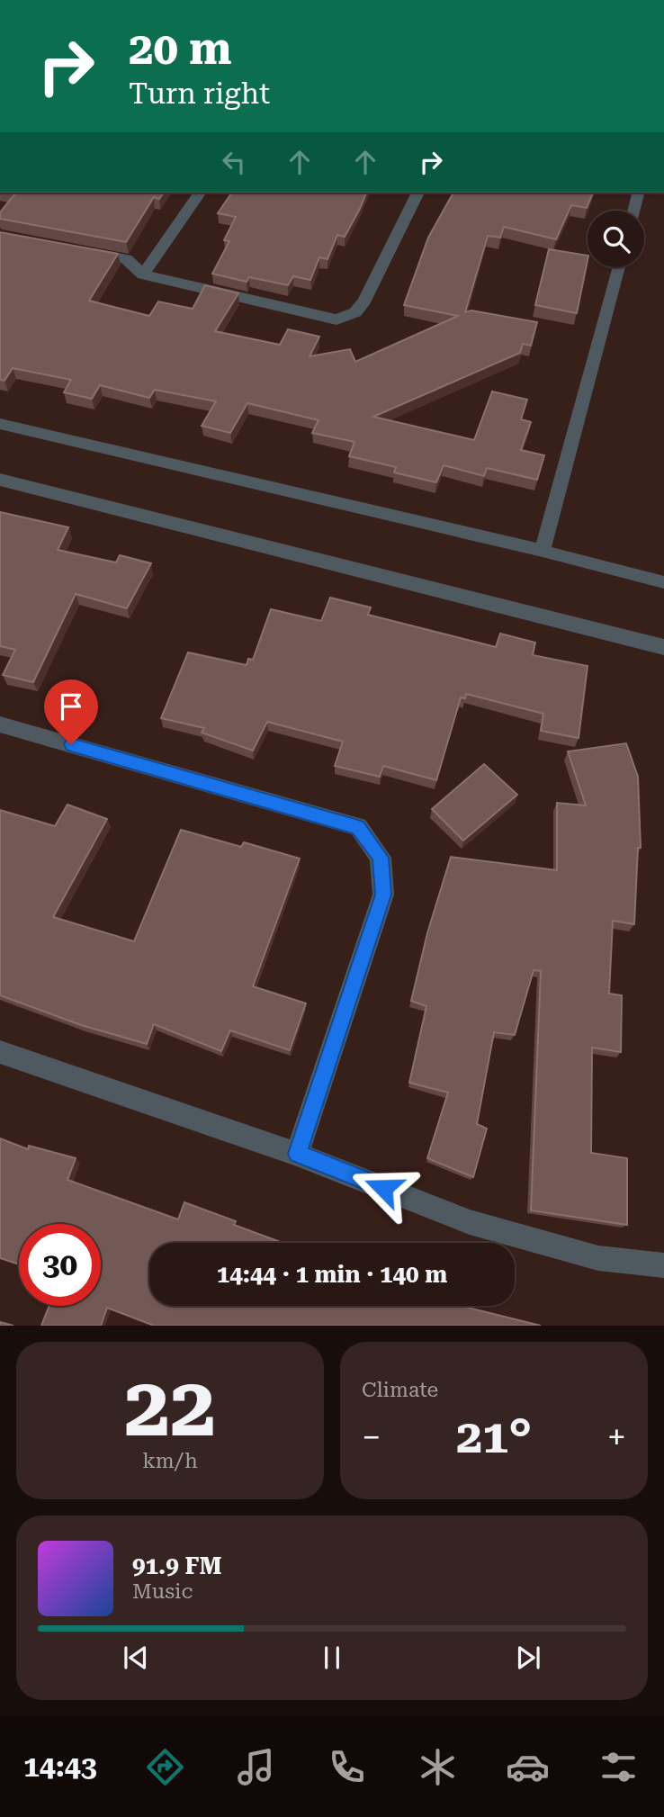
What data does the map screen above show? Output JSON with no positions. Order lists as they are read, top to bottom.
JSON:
{
  "page": {
    "turn": ["20 m", "Turn right"],
    "limit": "30",
    "trip": "14:44 · 1 min · 140 m",
    "tile": [
      ["22", "km/h"],
      "Climate"
    ],
    "heat": ["−", "21°", "+"],
    "song": ["91.9 FM", "Music"],
    "tabs": "14:43"
  }
}
